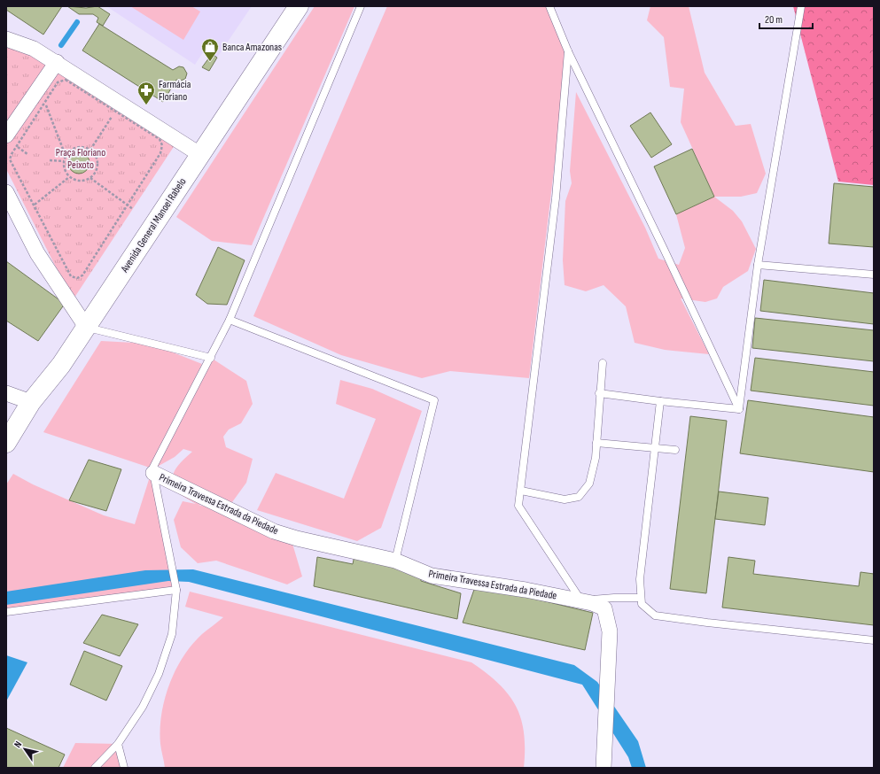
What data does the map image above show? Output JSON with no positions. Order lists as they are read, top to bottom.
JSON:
{
  "streets": {
    "main road": ["Avenida General Manoel Rabelo"],
    "street": ["Primeira Travessa Estrada da Piedade"]
  },
  "parks": ["Praça Floriano Peixoto"],
  "places": {
    "shop": ["Banca Amazonas"],
    "pharmacy": ["Farmácia Floriano"]
  },
  "scale_bar": "20 m",
  "north": "top left"
}
